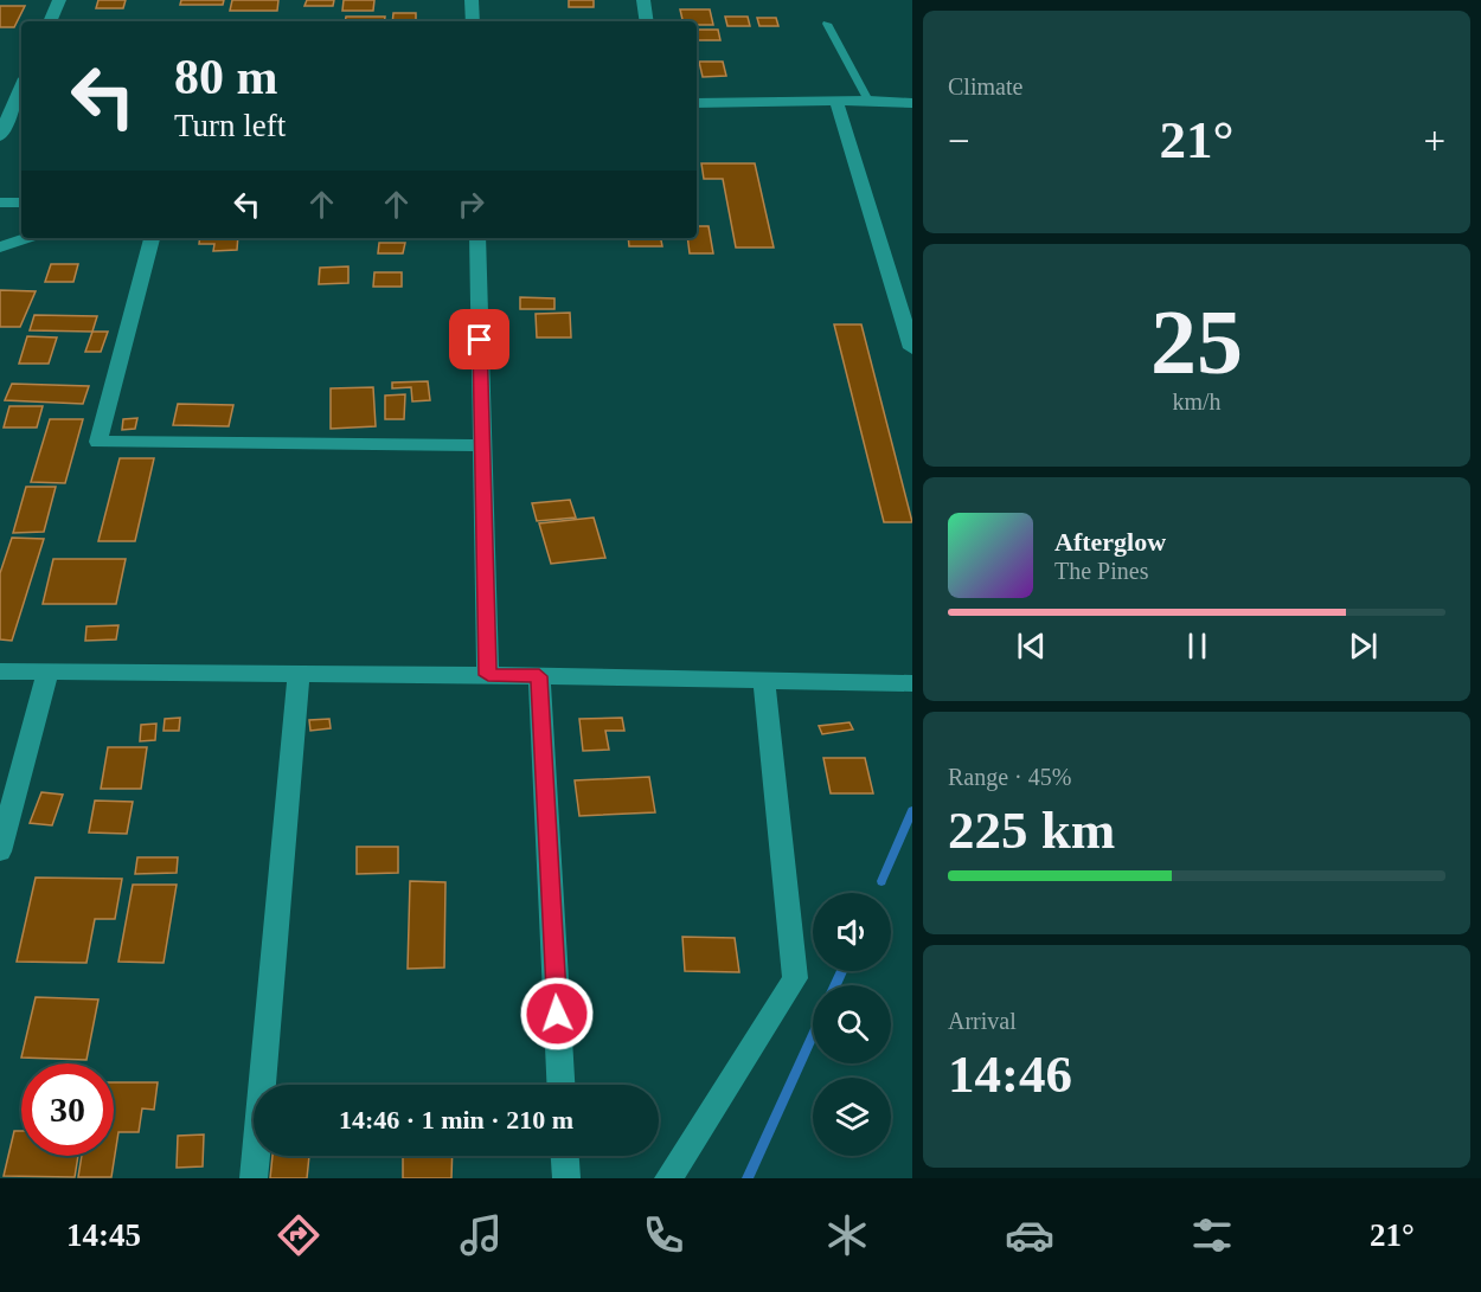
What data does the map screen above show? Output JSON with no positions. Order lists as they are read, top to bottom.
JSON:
{
  "page": {
    "tile": [
      "Climate",
      ["25", "km/h"],
      ["Range · 45%", "225 km"],
      ["Arrival", "14:46"]
    ],
    "turn": ["80 m", "Turn left"],
    "heat": ["−", "21°", "+"],
    "song": ["Afterglow", "The Pines"],
    "limit": "30",
    "trip": "14:46 · 1 min · 210 m",
    "tabs": ["14:45", "21°"]
  }
}
